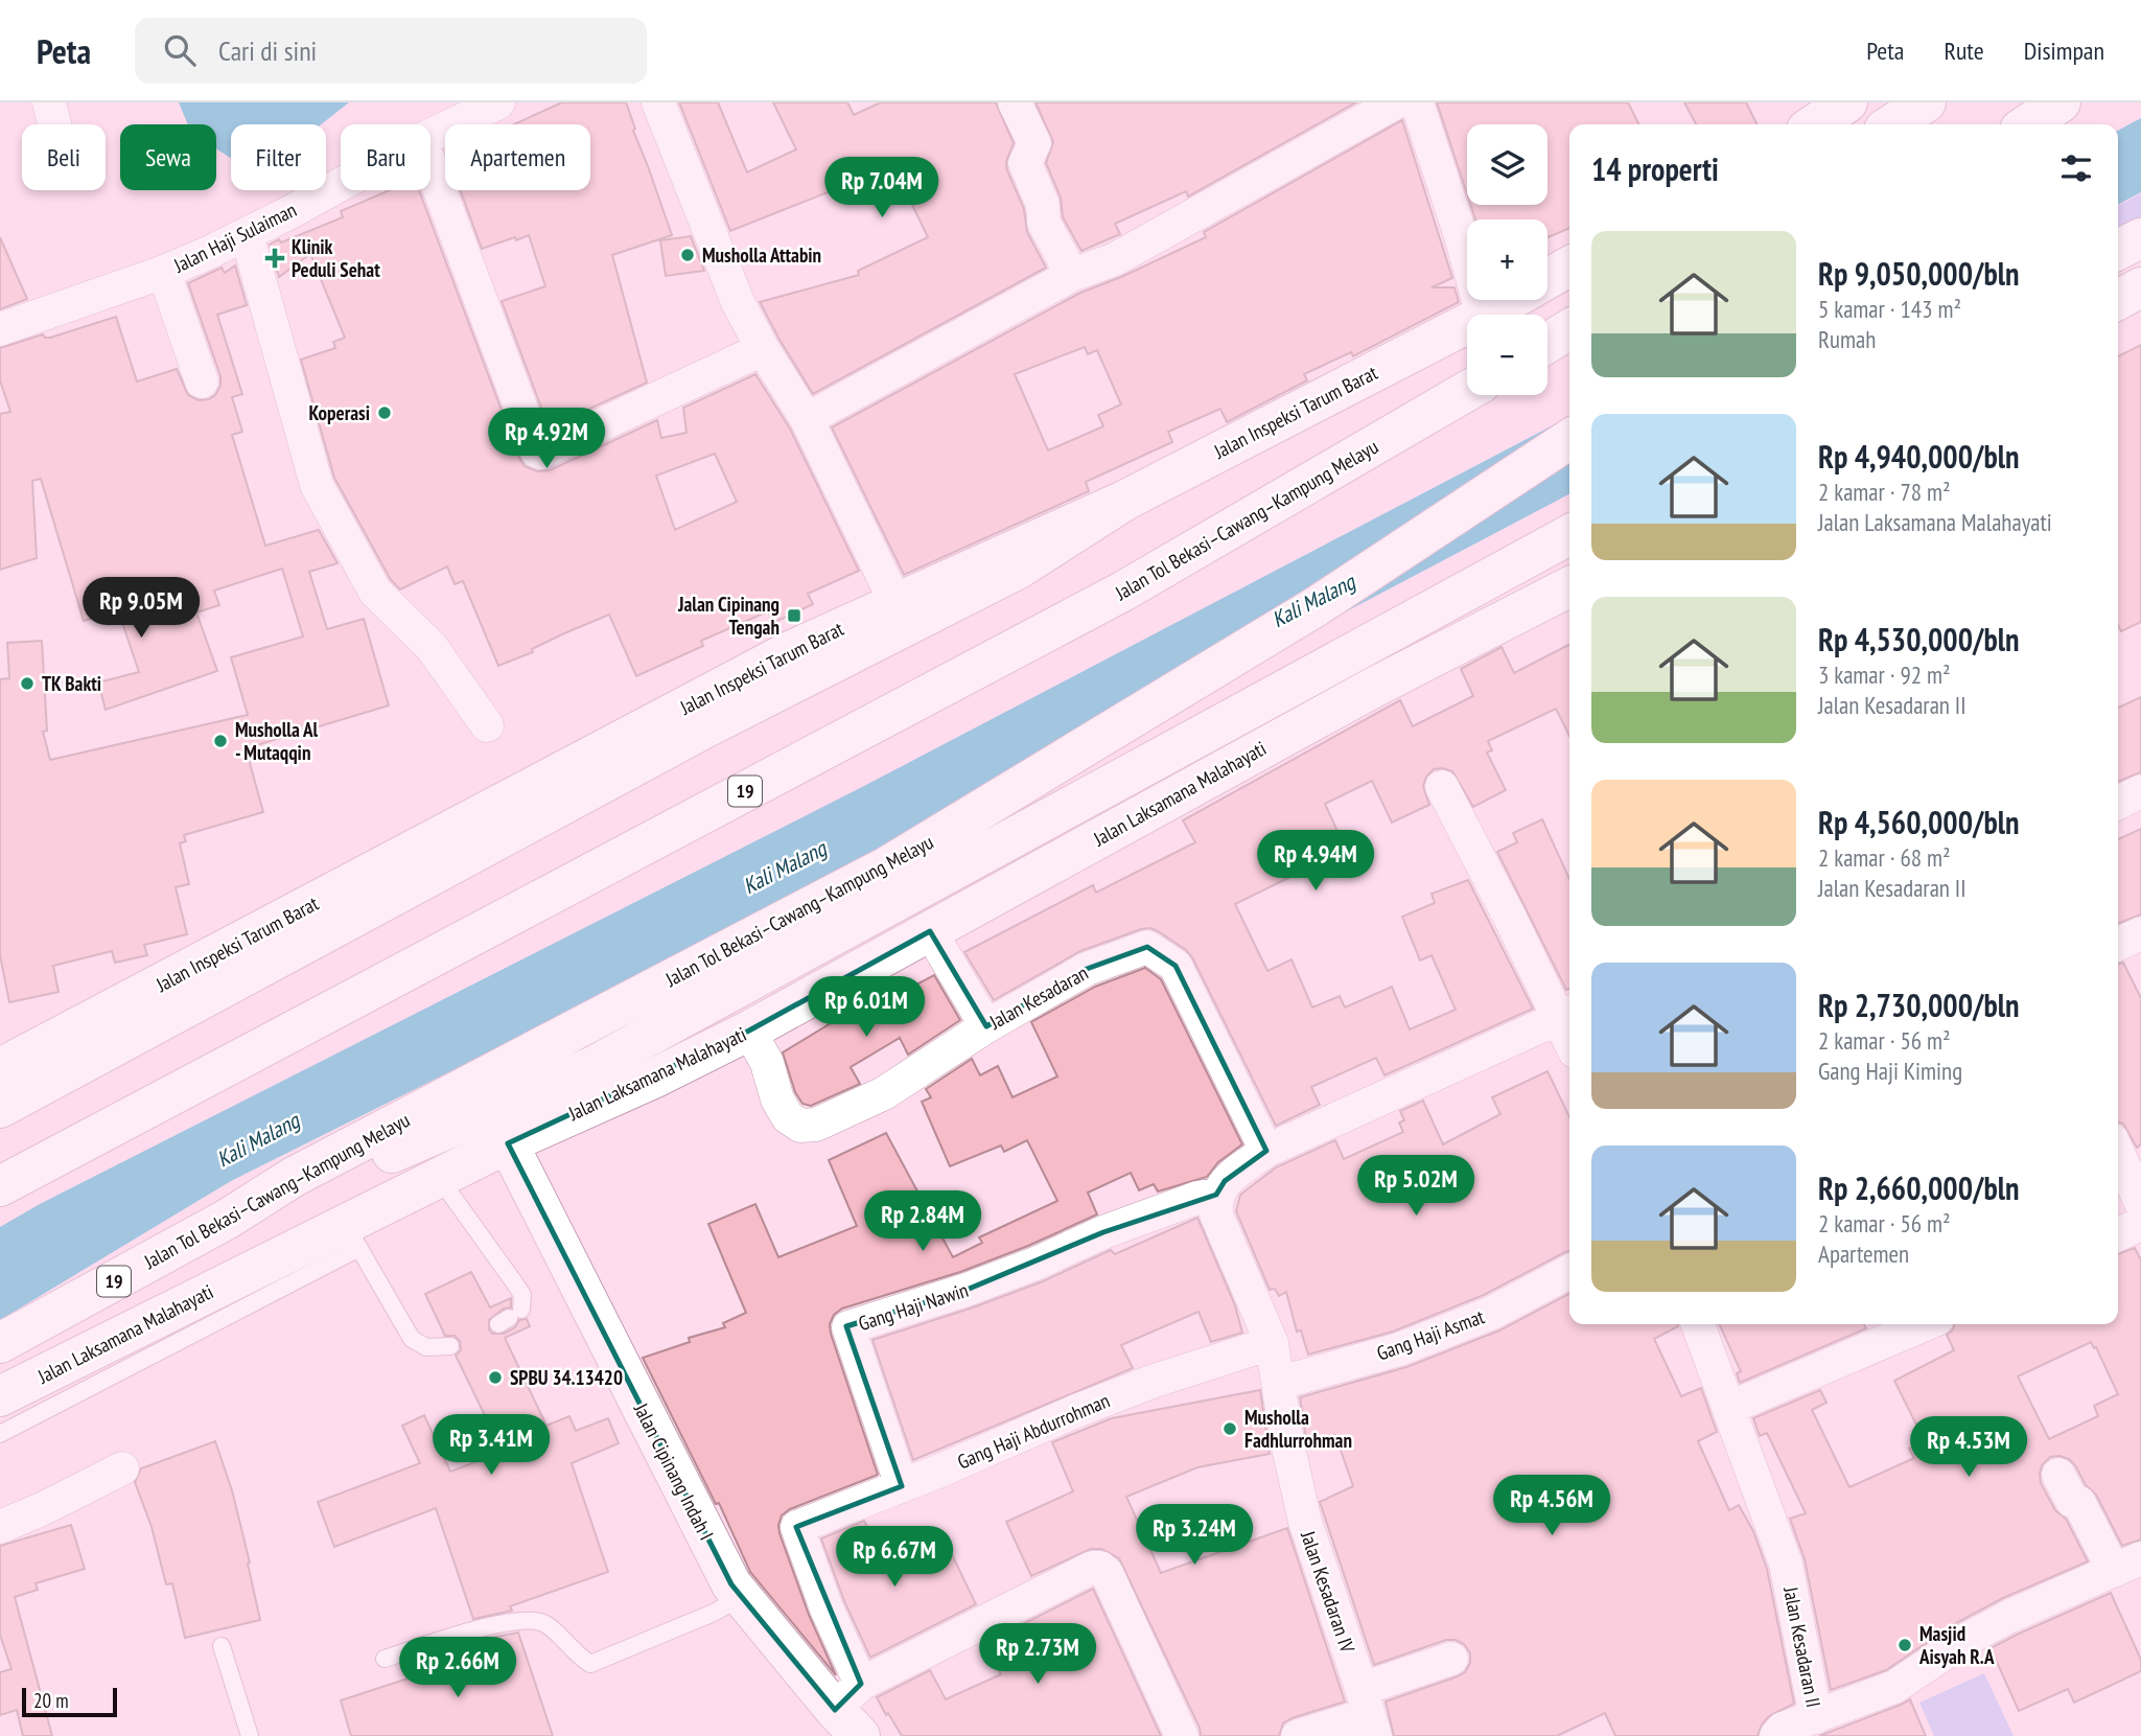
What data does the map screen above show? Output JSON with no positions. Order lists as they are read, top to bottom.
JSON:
{
  "streets": {
    "main road": [
      "Jalan Inspeksi Tarum Barat",
      "Jalan Tol Bekasi–Cawang–Kampung Melayu",
      "19",
      "Jalan Laksamana Malahayati",
      "Jalan Cipinang Indah I"
    ],
    "street": [
      "Jalan Haji Sulaiman",
      "Jalan Kesadaran",
      "Gang Haji Nawin",
      "Gang Haji Asmat",
      "Gang Haji Abdurrohman",
      "Jalan Kesadaran IV",
      "Jalan Kesadaran II"
    ]
  },
  "crossings": [
    ["Jalan Laksamana Malahayati", "Jalan Kesadaran"],
    ["Jalan Laksamana Malahayati", "Jalan Cipinang Indah I"],
    ["Gang Haji Nawin", "Gang Haji Abdurrohman"],
    ["Gang Haji Nawin", "Jalan Kesadaran IV"],
    ["Gang Haji Asmat", "Jalan Kesadaran IV"],
    ["Gang Haji Abdurrohman", "Jalan Cipinang Indah I"],
    ["Gang Haji Abdurrohman", "Jalan Kesadaran IV"]
  ],
  "water": ["Kali Malang"],
  "places": {
    "other": [
      "Musholla Attabin",
      "Koperasi",
      "TK Bakti",
      "Musholla Al - Mutaqqin",
      "SPBU 34.13420",
      "Musholla Fadhlurrohman",
      "Masjid Aisyah R.A"
    ],
    "health": ["Klinik Peduli Sehat"],
    "transit": ["Jalan Cipinang Tengah"]
  },
  "scale_bar": "20 m",
  "page": {
    "header": "Peta",
    "search": "Cari di sini",
    "nav": ["Peta", "Rute", "Disimpan"],
    "map_buttons": ["+", "−"],
    "chip": [
      "Beli",
      "Sewa",
      "Filter",
      "Baru",
      "Apartemen"
    ],
    "heading": "14 properti",
    "price": [
      "Rp 7.04M",
      "Rp 4.92M",
      "Rp 9.05M",
      "Rp 4.94M",
      "Rp 6.01M",
      "Rp 5.02M",
      "Rp 2.84M",
      "Rp 3.41M",
      "Rp 4.53M",
      "Rp 4.56M",
      "Rp 3.24M",
      "Rp 6.67M",
      "Rp 2.73M",
      "Rp 2.66M"
    ],
    "list": [
      {
        "name": "Rp 9,050,000/bln",
        "note": "5 kamar · 143 m² · Rumah"
      },
      {
        "name": "Rp 4,940,000/bln",
        "note": "2 kamar · 78 m² · Jalan Laksamana Malahayati"
      },
      {
        "name": "Rp 4,530,000/bln",
        "note": "3 kamar · 92 m² · Jalan Kesadaran II"
      },
      {
        "name": "Rp 4,560,000/bln",
        "note": "2 kamar · 68 m² · Jalan Kesadaran II"
      },
      {
        "name": "Rp 2,730,000/bln",
        "note": "2 kamar · 56 m² · Gang Haji Kiming"
      },
      {
        "name": "Rp 2,660,000/bln",
        "note": "2 kamar · 56 m² · Apartemen"
      }
    ],
    "scale": "20 m"
  }
}
